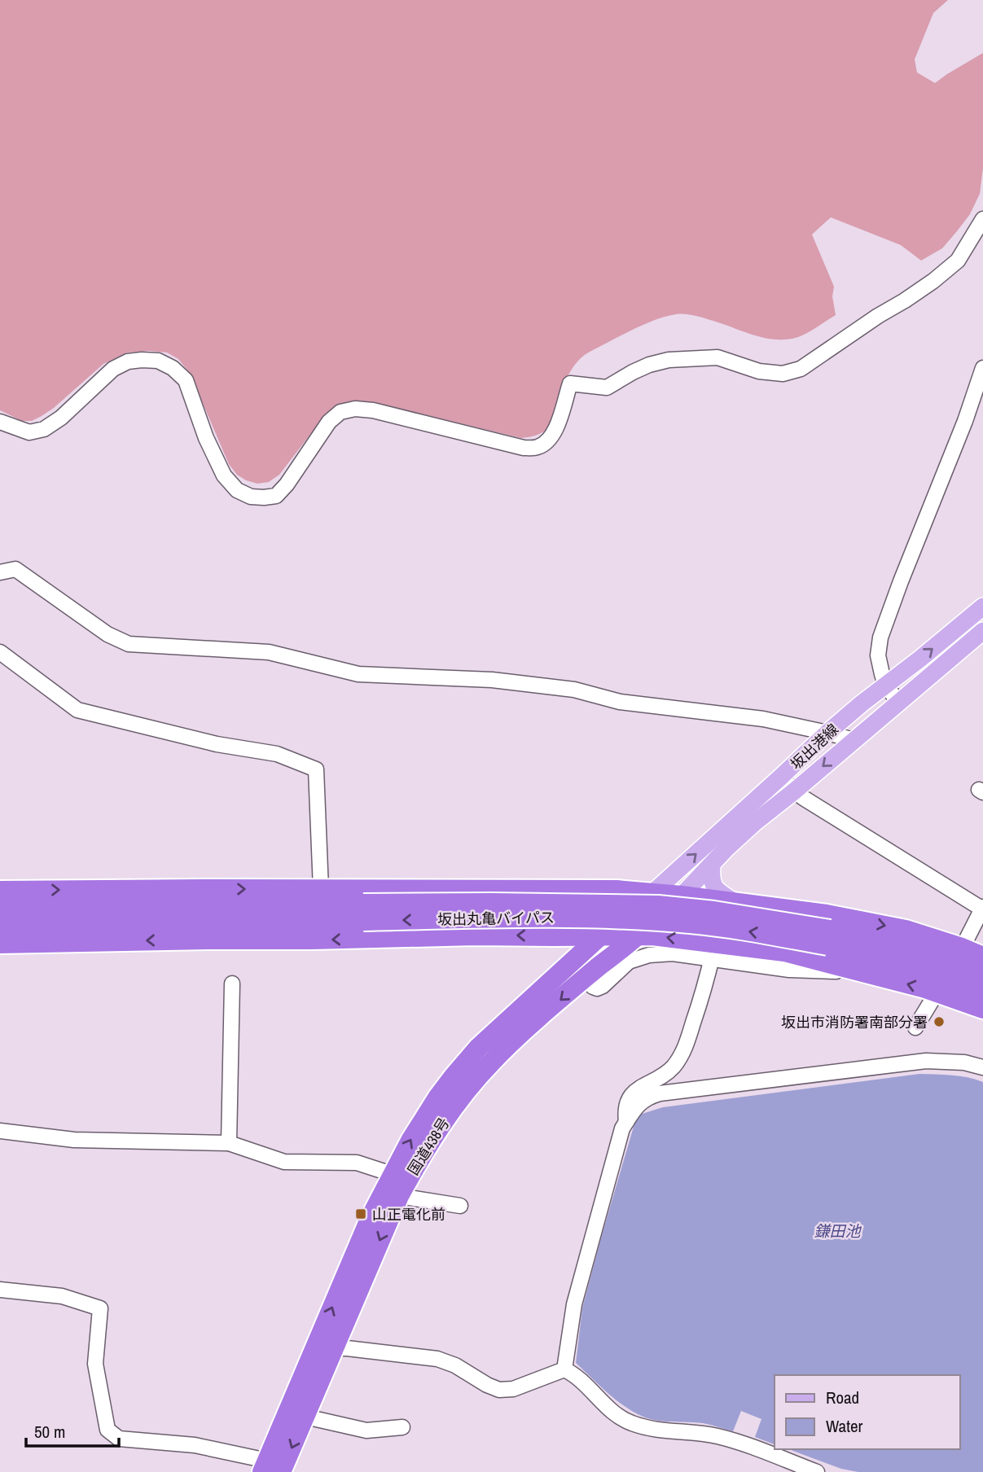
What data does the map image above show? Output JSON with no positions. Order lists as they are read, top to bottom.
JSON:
{
  "streets": {
    "highway": ["坂出丸亀バイパス", "国道438号"],
    "main road": ["坂出港線"]
  },
  "crossings": [
    ["坂出港線", "国道438号"]
  ],
  "water": ["鎌田池"],
  "places": {
    "other": ["坂出市消防署南部分署"],
    "transit": ["山正電化前"]
  },
  "legend": ["Road", "Water"],
  "scale_bar": "50 m"
}
